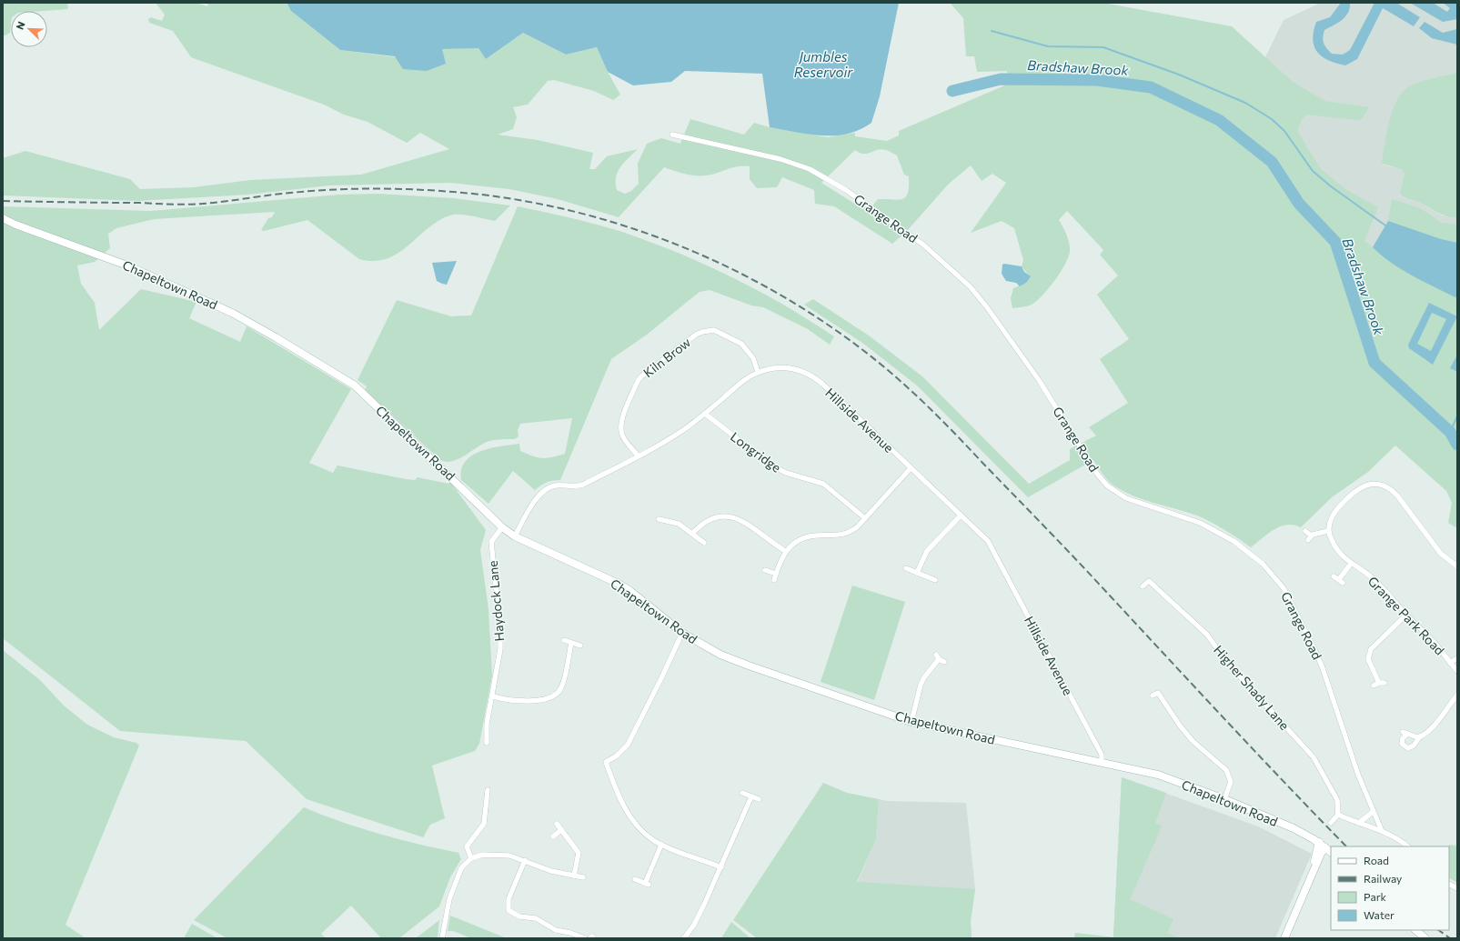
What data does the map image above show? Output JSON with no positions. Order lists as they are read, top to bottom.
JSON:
{
  "streets": {
    "main road": ["Chapeltown Road"],
    "street": [
      "Grange Road",
      "Kiln Brow",
      "Hillside Avenue",
      "Longridge",
      "Haydock Lane",
      "Grange Park Road",
      "Higher Shady Lane"
    ]
  },
  "crossings": [
    ["Chapeltown Road", "Hillside Avenue"],
    ["Chapeltown Road", "Haydock Lane"],
    ["Kiln Brow", "Hillside Avenue"],
    ["Hillside Avenue", "Longridge"]
  ],
  "water": ["Jumbles Reservoir", "Bradshaw Brook"],
  "legend": [
    "Road",
    "Railway",
    "Park",
    "Water"
  ],
  "north": "top left"
}
